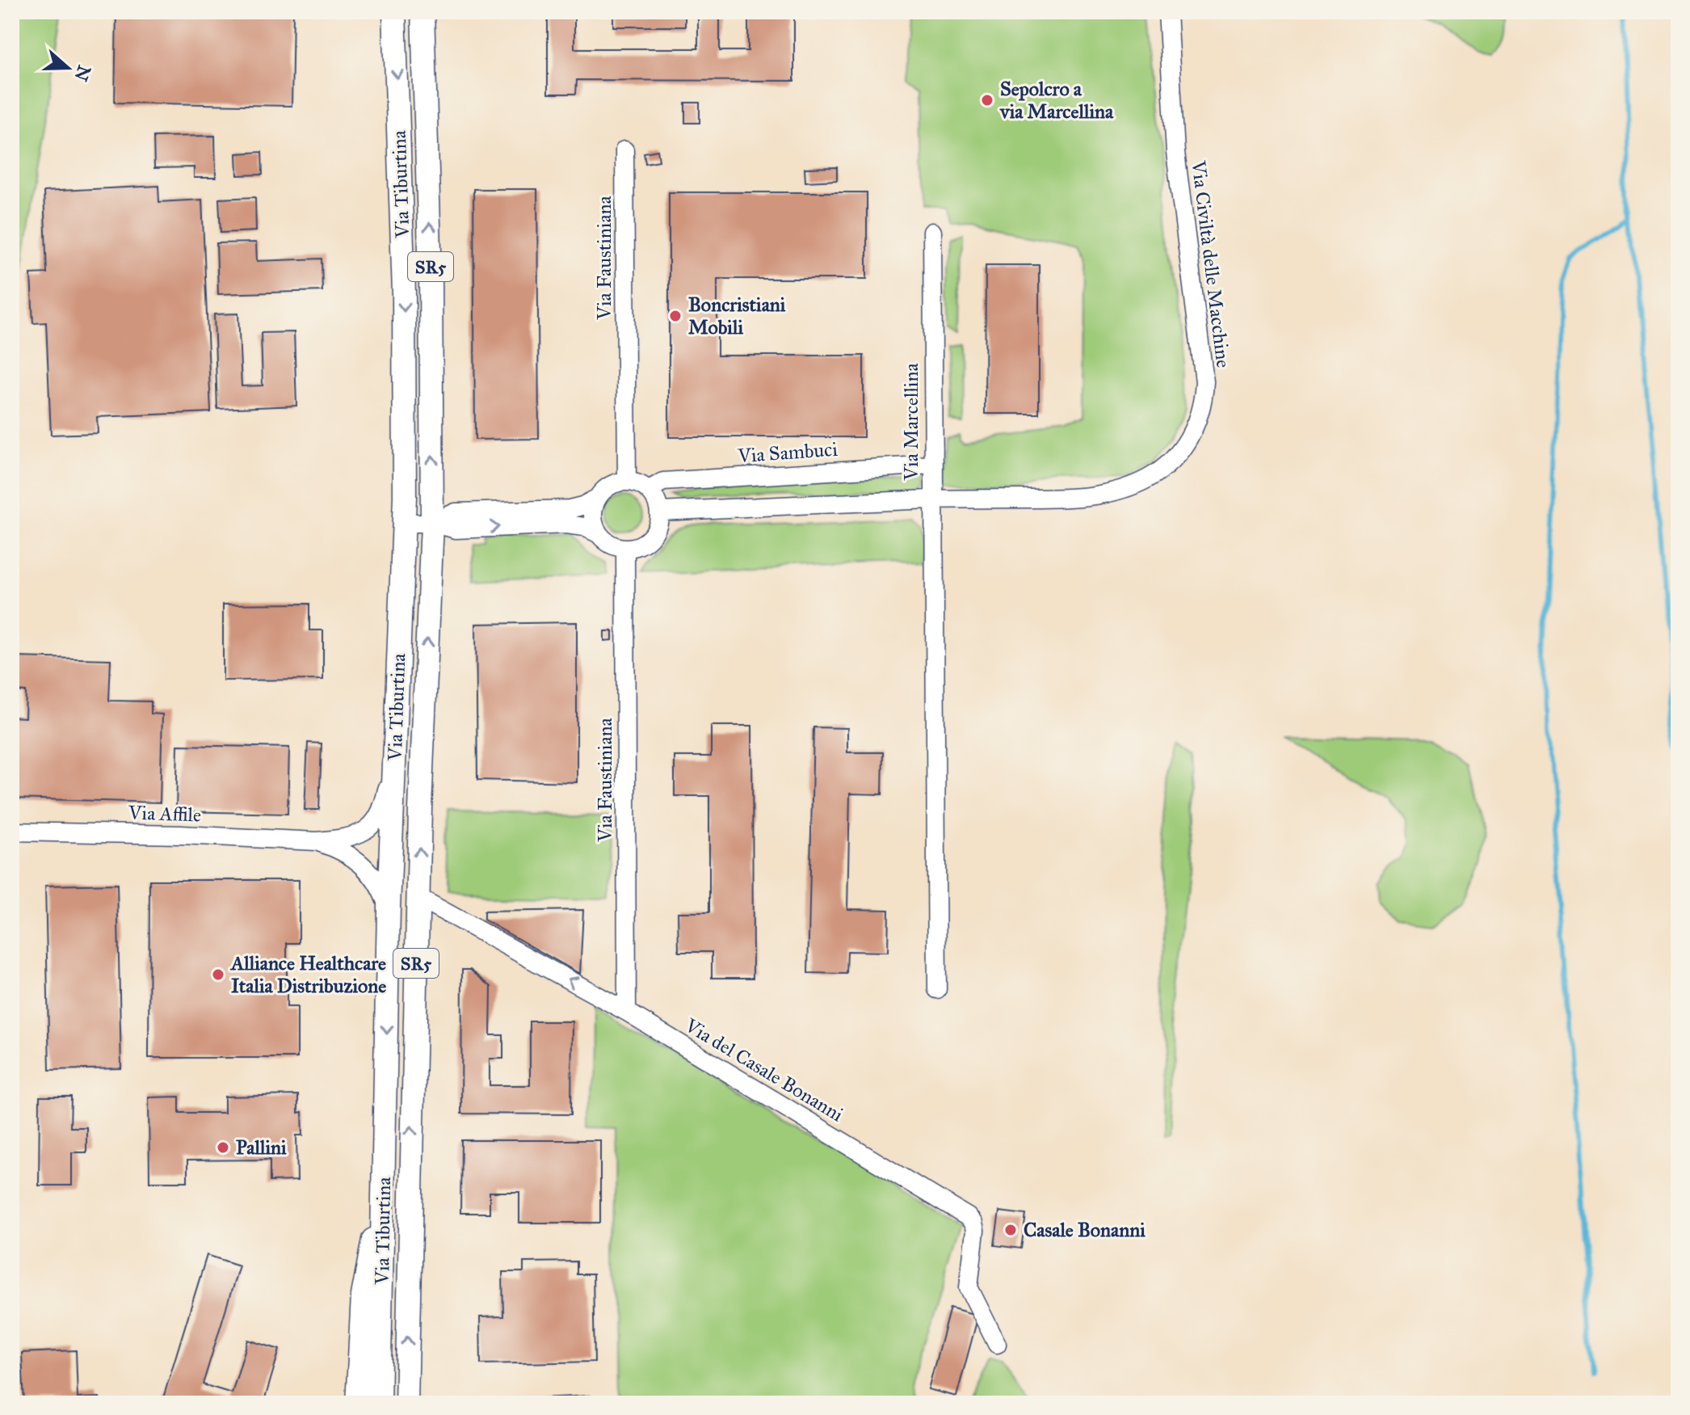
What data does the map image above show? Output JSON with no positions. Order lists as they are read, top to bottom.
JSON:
{
  "streets": {
    "main road": ["Via Tiburtina", "SR5"],
    "street": [
      "Via Faustiniana",
      "Via Civiltà delle Macchine",
      "Via Marcellina",
      "Via Sambuci",
      "Via Affile",
      "Via del Casale Bonanni"
    ]
  },
  "crossings": [
    ["Via Tiburtina", "Via Affile"],
    ["Via Tiburtina", "Via del Casale Bonanni"],
    ["Via Faustiniana", "Via Sambuci"],
    ["Via Faustiniana", "Via del Casale Bonanni"],
    ["Via Civiltà delle Macchine", "Via Marcellina"],
    ["Via Marcellina", "Via Sambuci"]
  ],
  "places": [
    "Sepolcro a via Marcellina",
    "Boncristiani Mobili",
    "Alliance Healthcare Italia Distribuzione",
    "Pallini",
    "Casale Bonanni"
  ],
  "north": "right"
}
